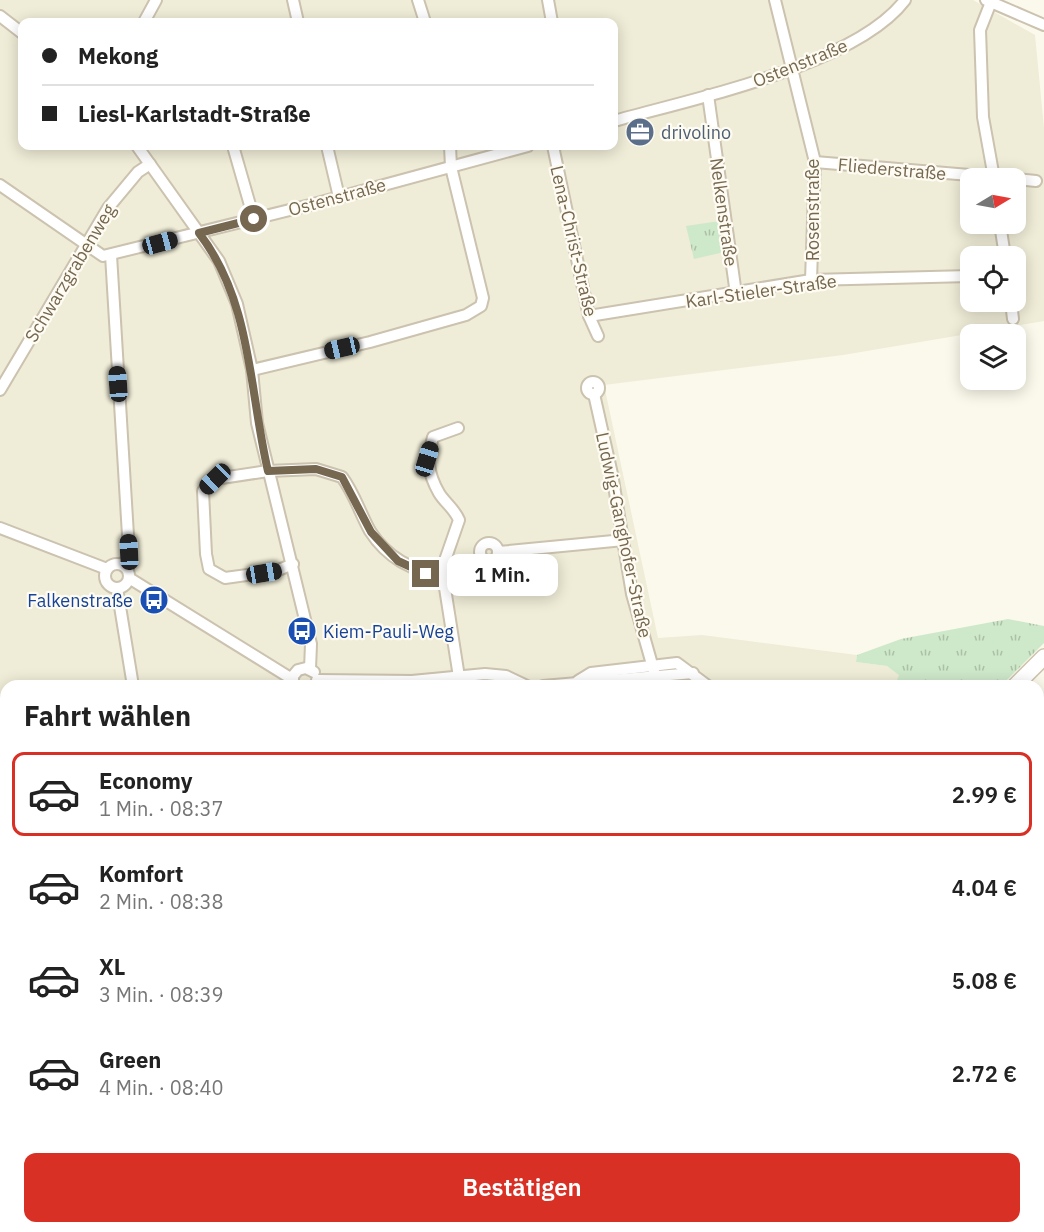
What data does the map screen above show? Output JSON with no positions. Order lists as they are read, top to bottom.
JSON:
{
  "streets": {
    "street": [
      "Ostenstraße",
      "Fliederstraße",
      "Rosenstraße",
      "Nelkenstraße",
      "Lena-Christ-Straße",
      "Schwarzgrabenweg",
      "Karl-Stieler-Straße",
      "Ludwig-Ganghofer-Straße"
    ]
  },
  "crossings": [
    ["Ostenstraße", "Rosenstraße"],
    ["Ostenstraße", "Nelkenstraße"],
    ["Fliederstraße", "Rosenstraße"],
    ["Rosenstraße", "Karl-Stieler-Straße"],
    ["Nelkenstraße", "Karl-Stieler-Straße"],
    ["Lena-Christ-Straße", "Karl-Stieler-Straße"]
  ],
  "places": {
    "office": ["drivolino"],
    "bus stop": ["Falkenstraße", "Kiem-Pauli-Weg"]
  },
  "north": "right",
  "page": {
    "banner": ["Mekong", "Liesl-Karlstadt-Straße"],
    "bubble": "1 Min.",
    "heading": "Fahrt wählen",
    "list": [
      {
        "name": "Economy",
        "note": "1 Min. · 08:37",
        "value": "2.99 €"
      },
      {
        "name": "Komfort",
        "note": "2 Min. · 08:38",
        "value": "4.04 €"
      },
      {
        "name": "XL",
        "note": "3 Min. · 08:39",
        "value": "5.08 €"
      },
      {
        "name": "Green",
        "note": "4 Min. · 08:40",
        "value": "2.72 €"
      }
    ],
    "buttons": "Bestätigen"
  }
}
